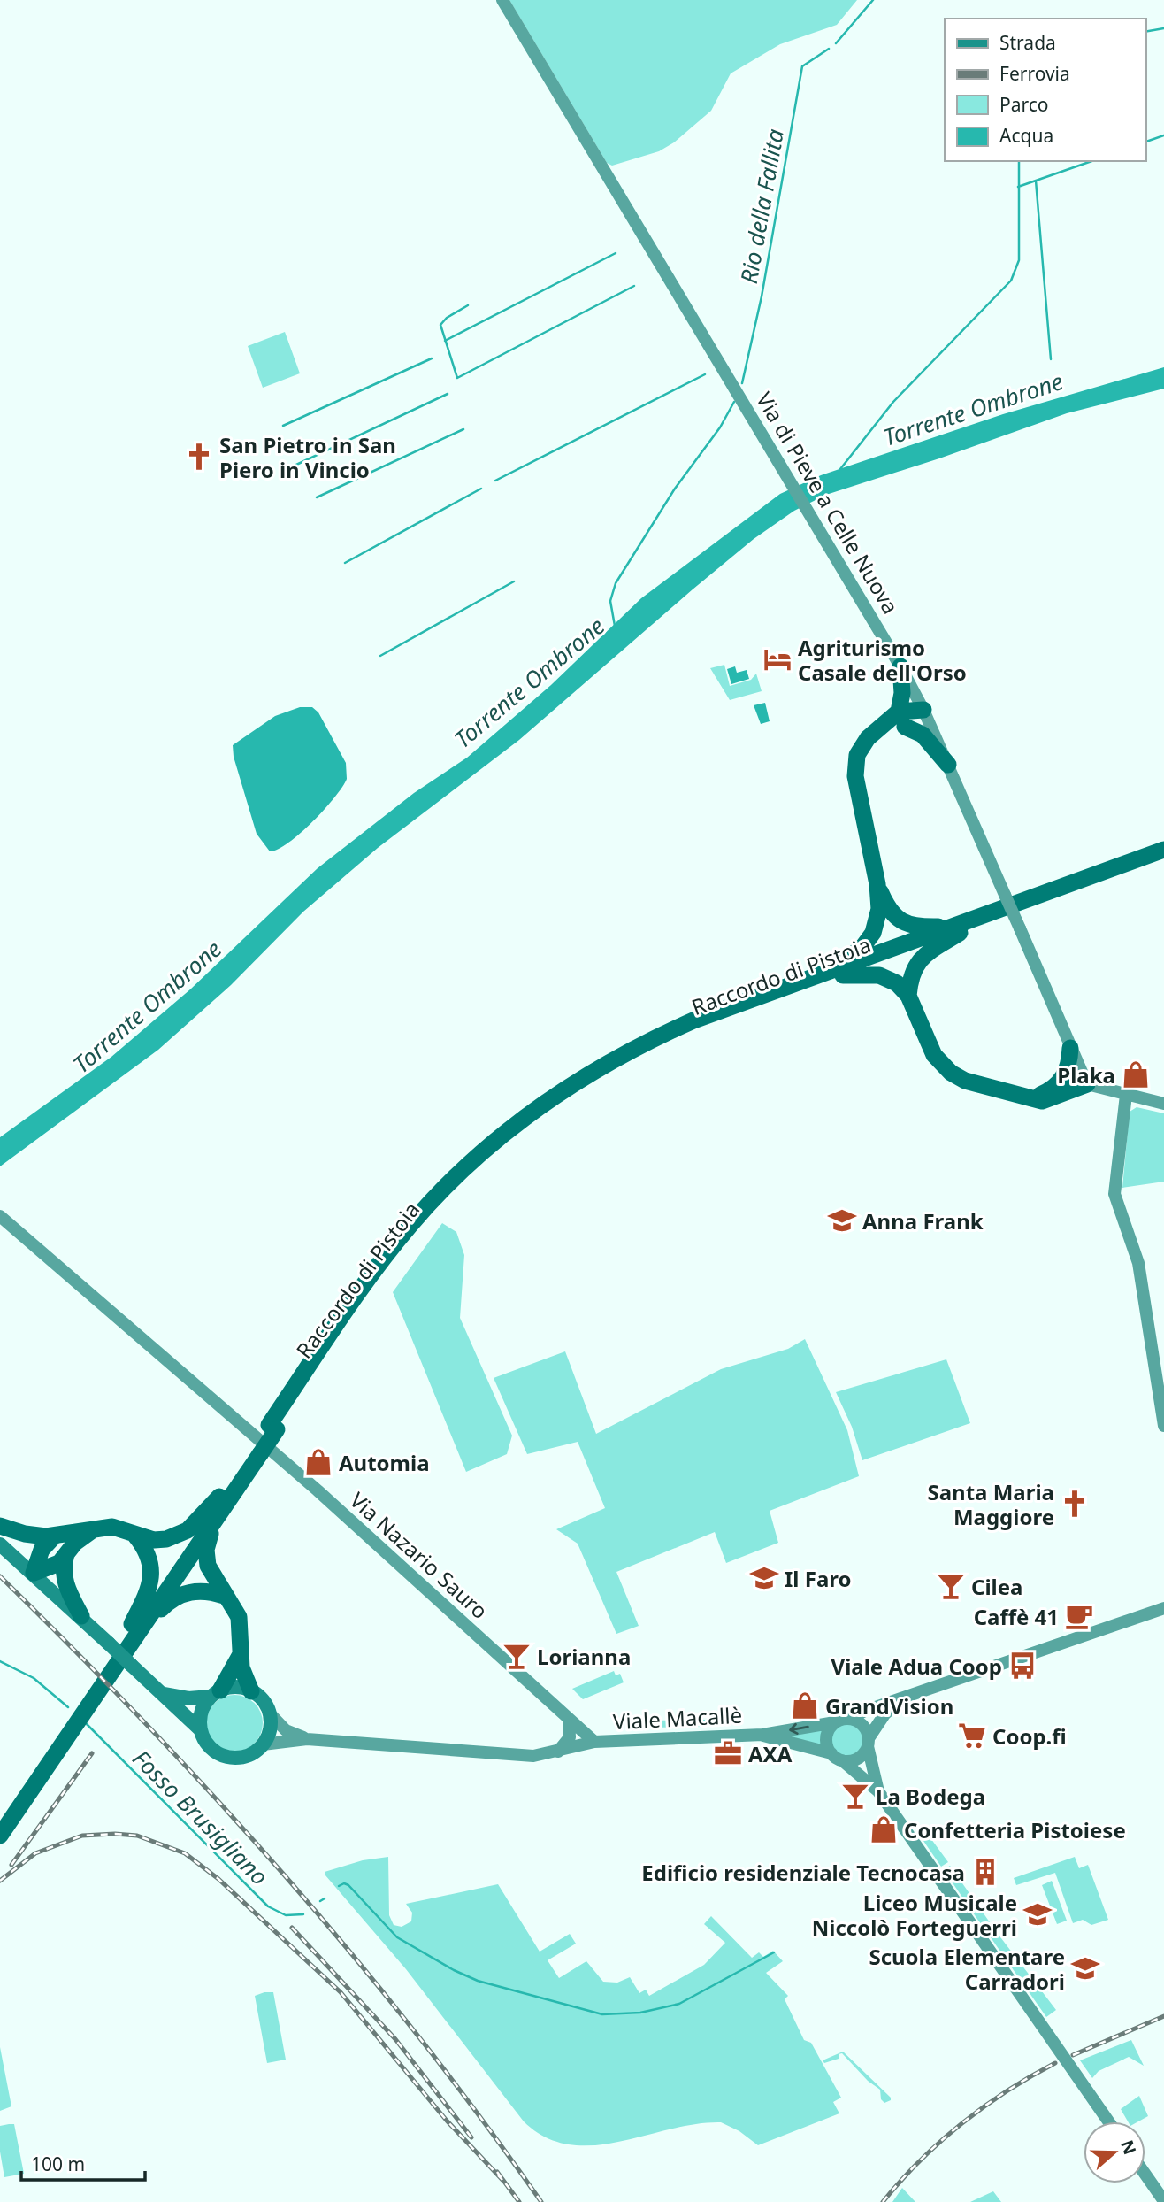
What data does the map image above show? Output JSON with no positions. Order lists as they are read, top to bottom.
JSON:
{
  "streets": {
    "highway": ["Raccordo di Pistoia"],
    "main road": ["Via di Pieve a Celle Nuova", "Via Nazario Sauro", "Viale Macallè"]
  },
  "crossings": [
    ["Via Nazario Sauro", "Viale Macallè"]
  ],
  "water": ["Rio della Fallita", "Torrente Ombrone", "Fosso Brusigliano"],
  "places": {
    "church": ["San Pietro in San Piero in Vincio", "Santa Maria Maggiore"],
    "hotel": ["Agriturismo Casale dell'Orso"],
    "shop": [
      "Plaka",
      "Automia",
      "GrandVision",
      "Confetteria Pistoiese"
    ],
    "school or university": [
      "Anna Frank",
      "Il Faro",
      "Liceo Musicale Niccolò Forteguerri",
      "Scuola Elementare Carradori"
    ],
    "bar": ["Cilea", "Lorianna", "La Bodega"],
    "cafe": ["Caffè 41"],
    "bus stop": ["Viale Adua Coop"],
    "supermarket": ["Coop.fi"],
    "office": ["AXA"],
    "building": ["Edificio residenziale Tecnocasa"]
  },
  "legend": [
    "Strada",
    "Ferrovia",
    "Parco",
    "Acqua"
  ],
  "scale_bar": "100 m",
  "north": "right"
}
